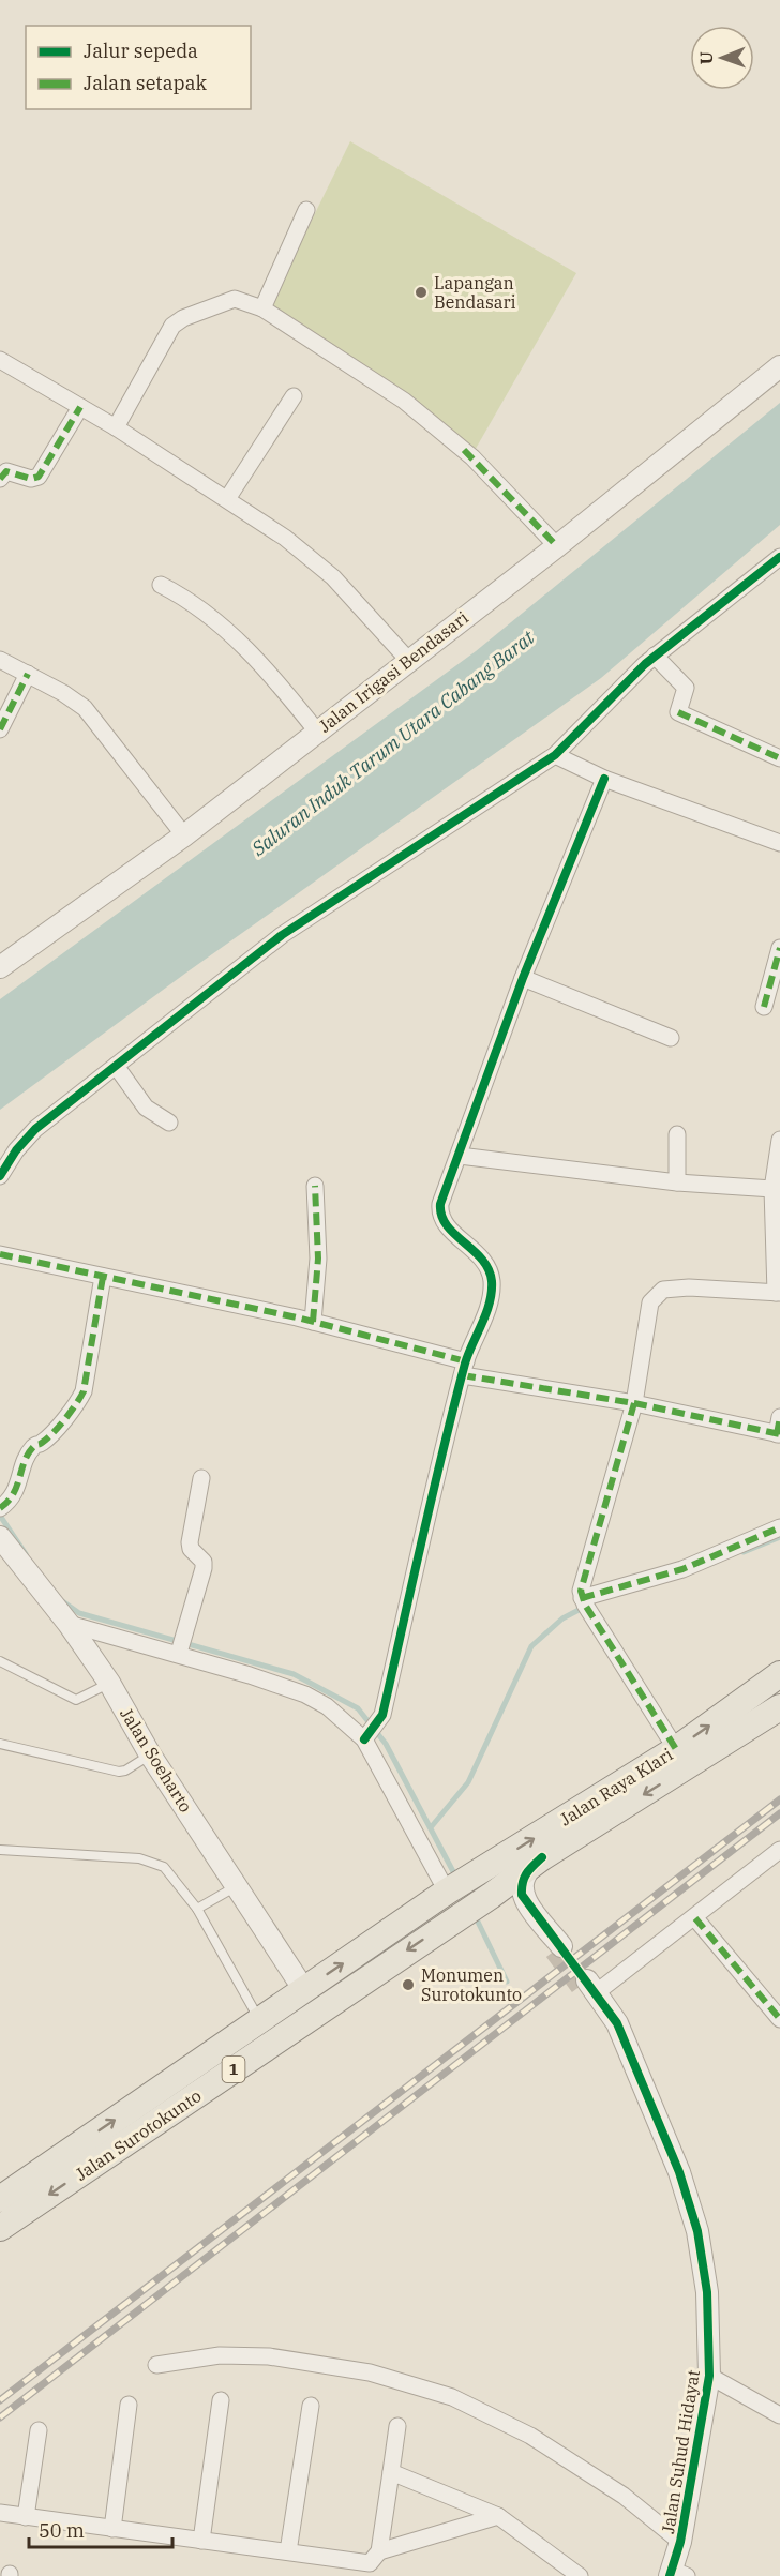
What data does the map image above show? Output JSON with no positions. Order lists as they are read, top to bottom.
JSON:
{
  "streets": {
    "main road": ["Jalan Raya Klari", "1", "Jalan Surotokunto"],
    "street": ["Jalan Irigasi Bendasari", "Jalan Soeharto", "Jalan Suhud Hidayat"]
  },
  "crossings": [
    ["Jalan Soeharto", "Jalan Surotokunto"],
    ["Jalan Raya Klari", "Jalan Surotokunto"]
  ],
  "water": ["Saluran Induk Tarum Utara Cabang Barat"],
  "places": ["Lapangan Bendasari", "Monumen Surotokunto"],
  "legend": ["Jalur sepeda", "Jalan setapak"],
  "scale_bar": "50 m",
  "north": "left"
}
